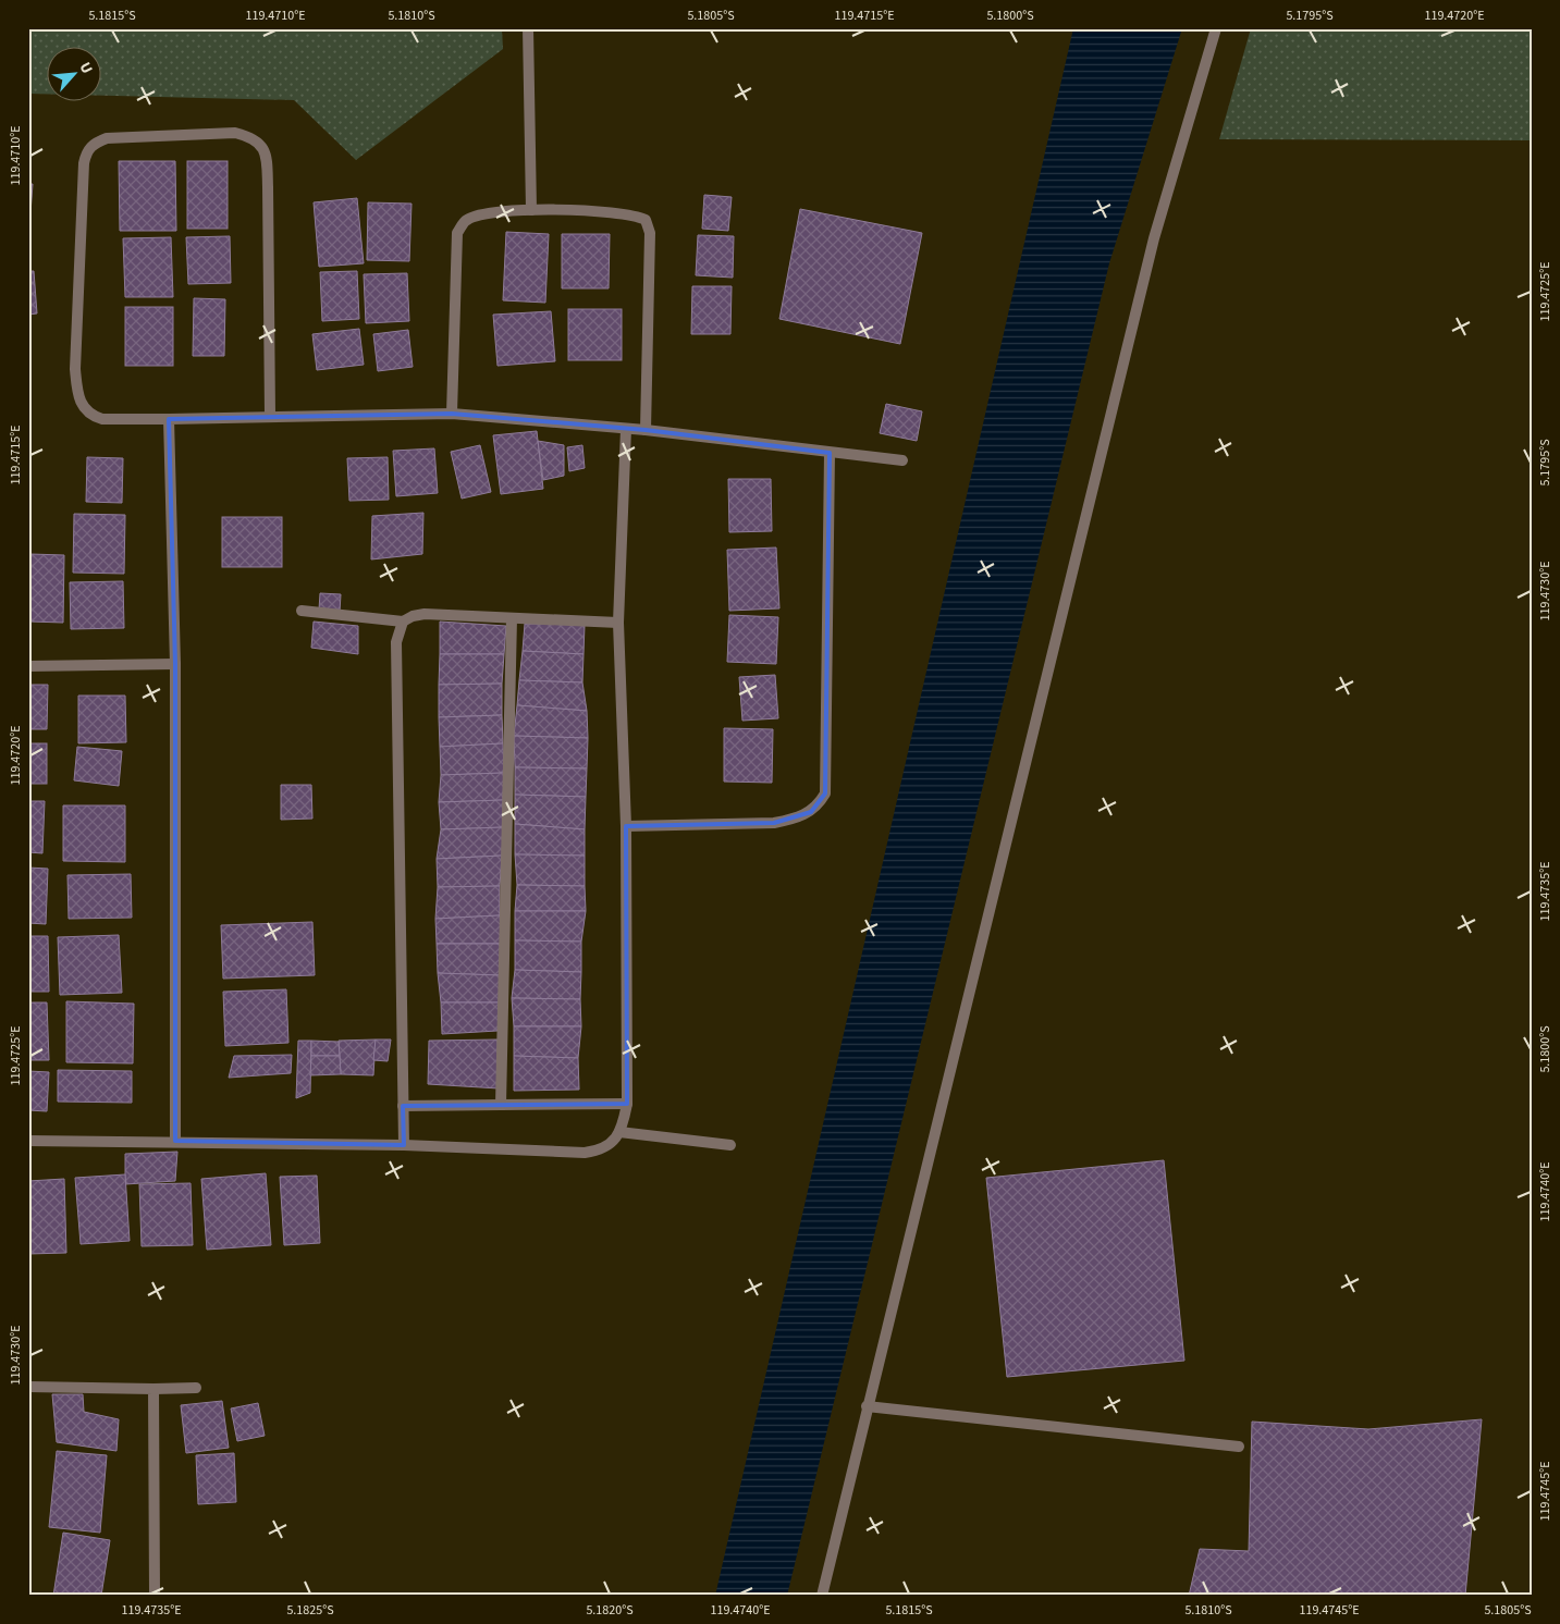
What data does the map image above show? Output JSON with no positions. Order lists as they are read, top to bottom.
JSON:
{
  "north": "top right",
  "coordinates": [
    "5.1815°S",
    "119.4710°E",
    "5.1810°S",
    "5.1805°S",
    "119.4715°E",
    "5.1800°S",
    "5.1795°S",
    "119.4720°E",
    "119.4725°E",
    "119.4730°E",
    "119.4735°E",
    "119.4740°E",
    "119.4745°E",
    "5.1825°S",
    "5.1820°S"
  ]
}
